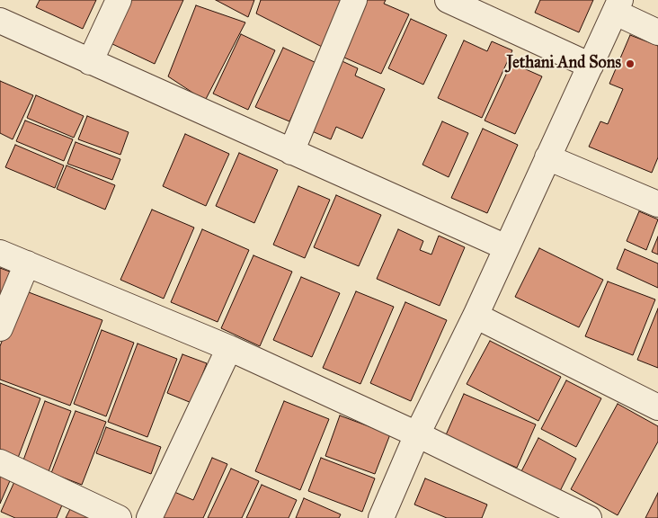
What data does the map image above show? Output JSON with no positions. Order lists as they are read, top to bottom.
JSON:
{
  "places": ["Jethani And Sons"]
}
